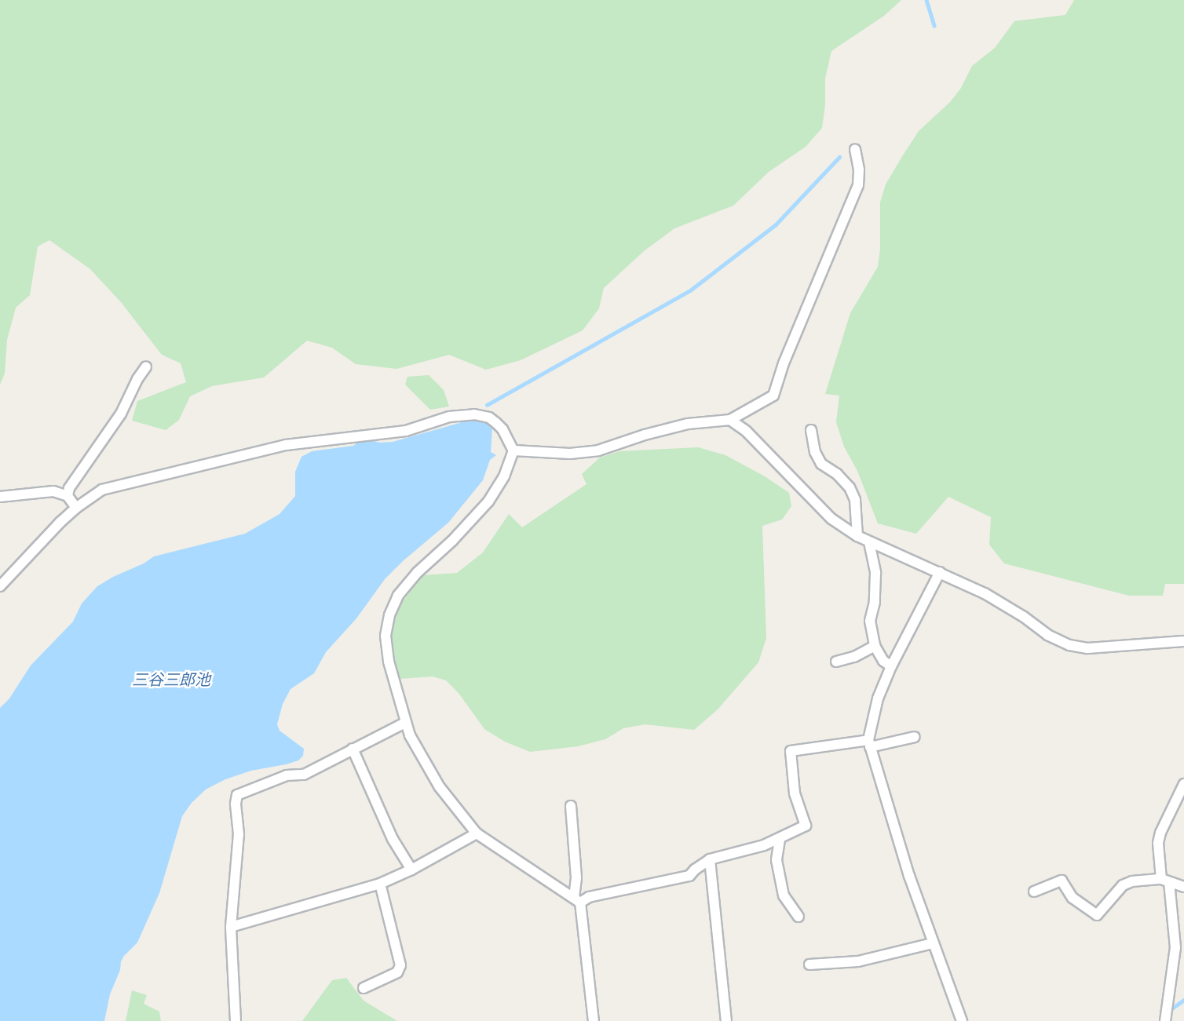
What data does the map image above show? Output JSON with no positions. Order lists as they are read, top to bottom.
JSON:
{
  "water": ["三谷三郎池"]
}
